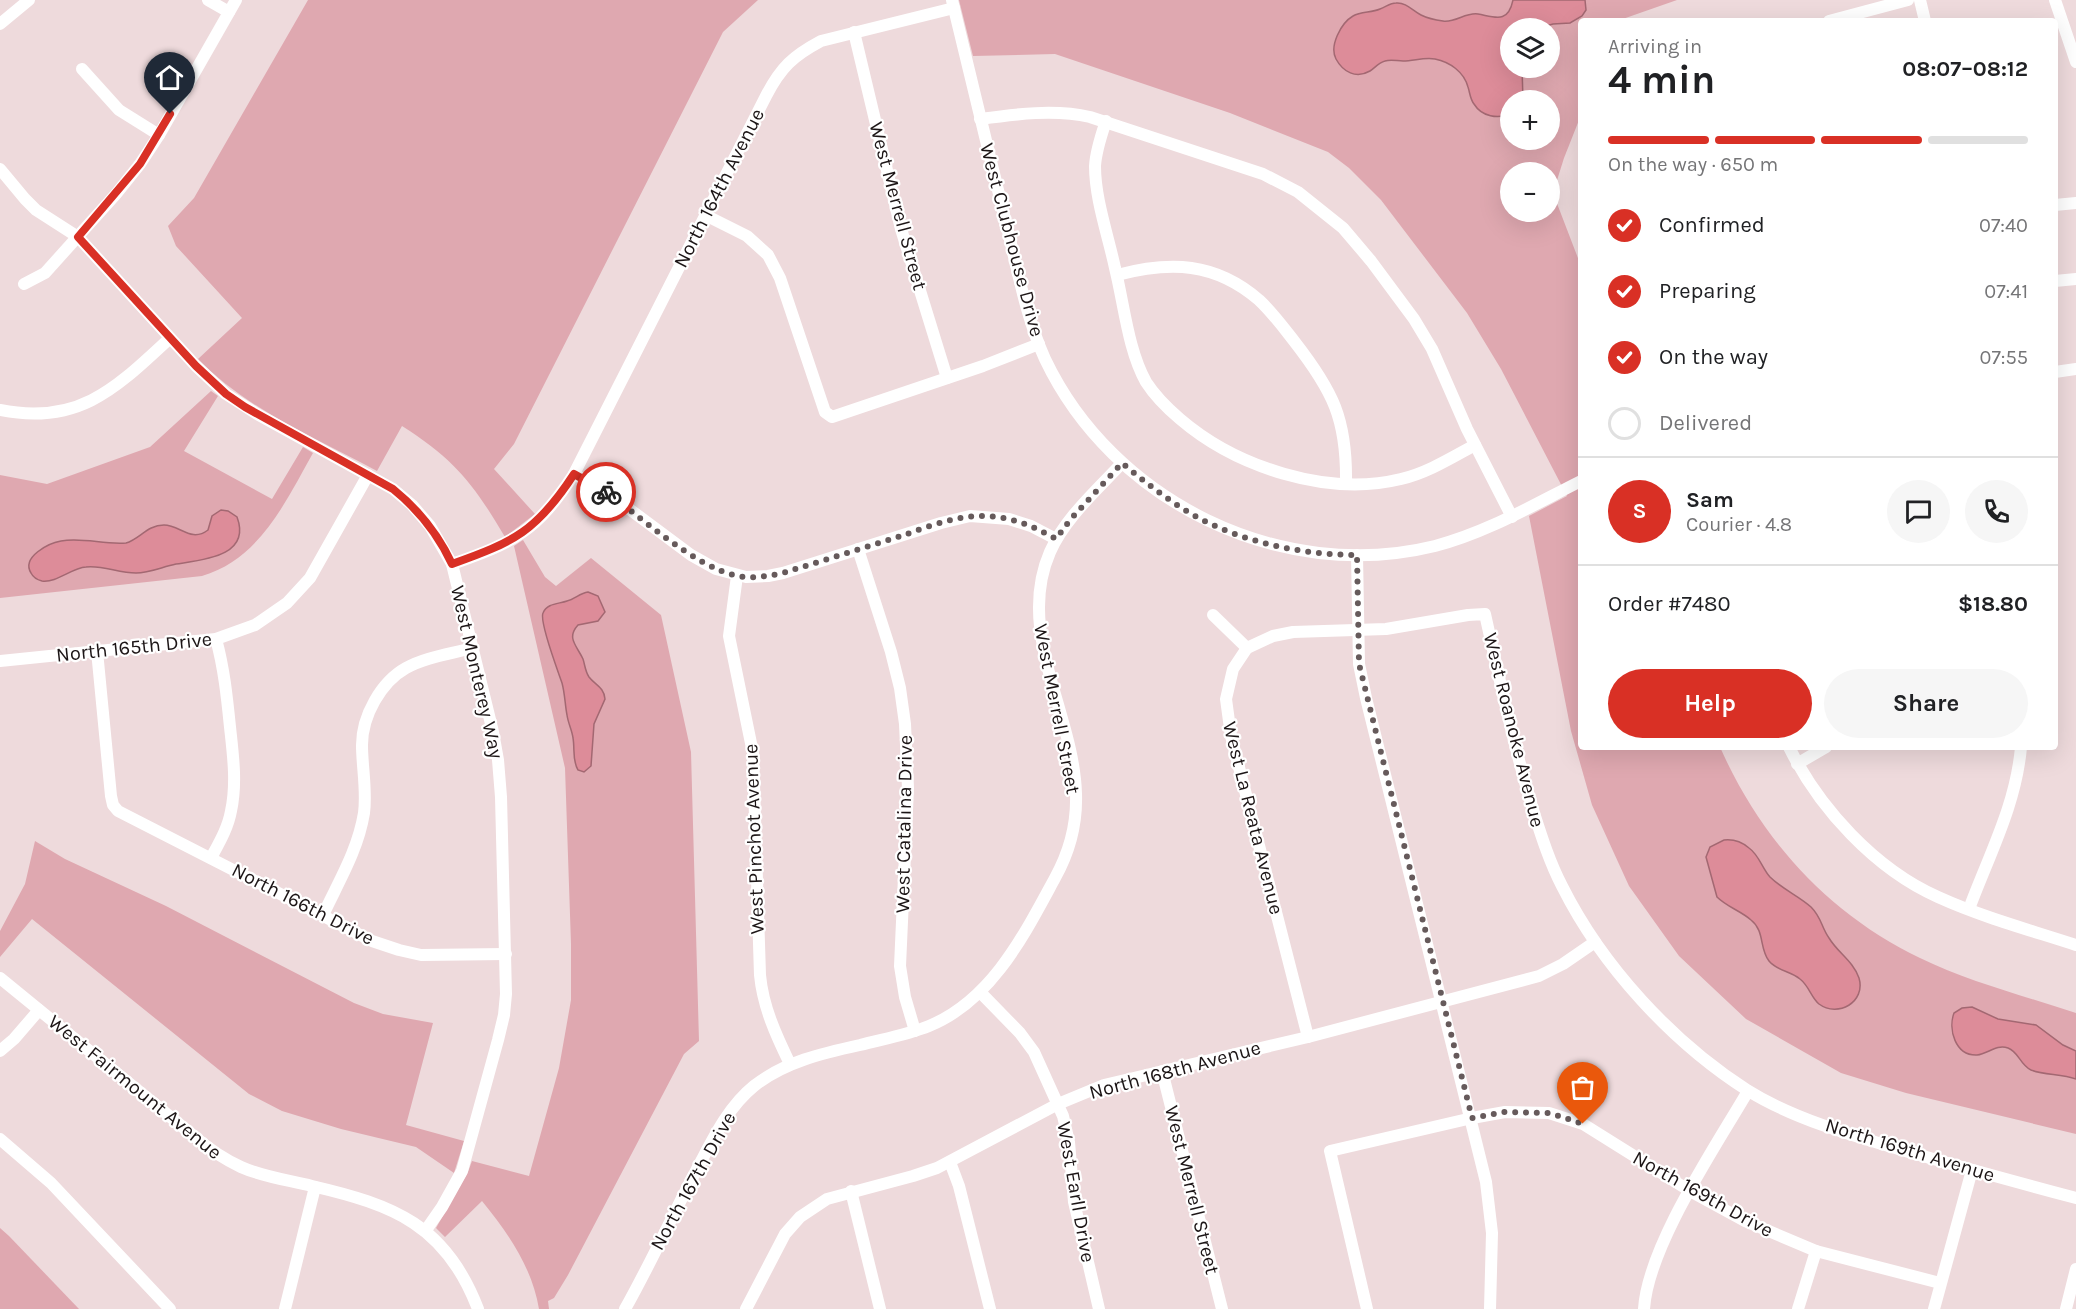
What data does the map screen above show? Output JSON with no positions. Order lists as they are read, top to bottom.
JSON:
{
  "streets": {
    "street": [
      "North 164th Avenue",
      "West Merrell Street",
      "West Clubhouse Drive",
      "North 165th Drive",
      "West Monterey Way",
      "West Roanoke Avenue",
      "West La Reata Avenue",
      "West Catalina Drive",
      "West Pinchot Avenue",
      "North 166th Drive",
      "North 168th Avenue",
      "West Fairmount Avenue",
      "North 169th Avenue",
      "North 167th Drive",
      "West Earll Drive",
      "North 169th Drive"
    ]
  },
  "crossings": [
    ["North 164th Avenue", "West Merrell Street"],
    ["North 164th Avenue", "West Clubhouse Drive"],
    ["North 164th Avenue", "West Monterey Way"],
    ["West Merrell Street", "West Clubhouse Drive"],
    ["West Merrell Street", "North 168th Avenue"],
    ["West Merrell Street", "North 167th Drive"],
    ["West Merrell Street", "West Earll Drive"],
    ["North 165th Drive", "West Monterey Way"],
    ["North 165th Drive", "North 166th Drive"],
    ["West Monterey Way", "North 166th Drive"],
    ["West Monterey Way", "West Fairmount Avenue"],
    ["West Roanoke Avenue", "North 168th Avenue"],
    ["West Roanoke Avenue", "North 169th Avenue"],
    ["West La Reata Avenue", "North 168th Avenue"],
    ["West Catalina Drive", "North 167th Drive"],
    ["West Pinchot Avenue", "North 167th Drive"],
    ["North 168th Avenue", "West Earll Drive"],
    ["North 167th Drive", "West Earll Drive"]
  ],
  "page": {
    "map_buttons": ["+", "−"],
    "heading": ["4 min", "Arriving in", "08:07–08:12"],
    "panel": [
      "Sam",
      "Courier · 4.8",
      "Order #7480",
      "$18.80"
    ],
    "bar": "On the way · 650 m",
    "list": [
      ["Confirmed", "07:40"],
      ["Preparing", "07:41"],
      ["On the way", "07:55"],
      "Delivered"
    ],
    "round": "S",
    "buttons": ["Help", "Share"]
  }
}
